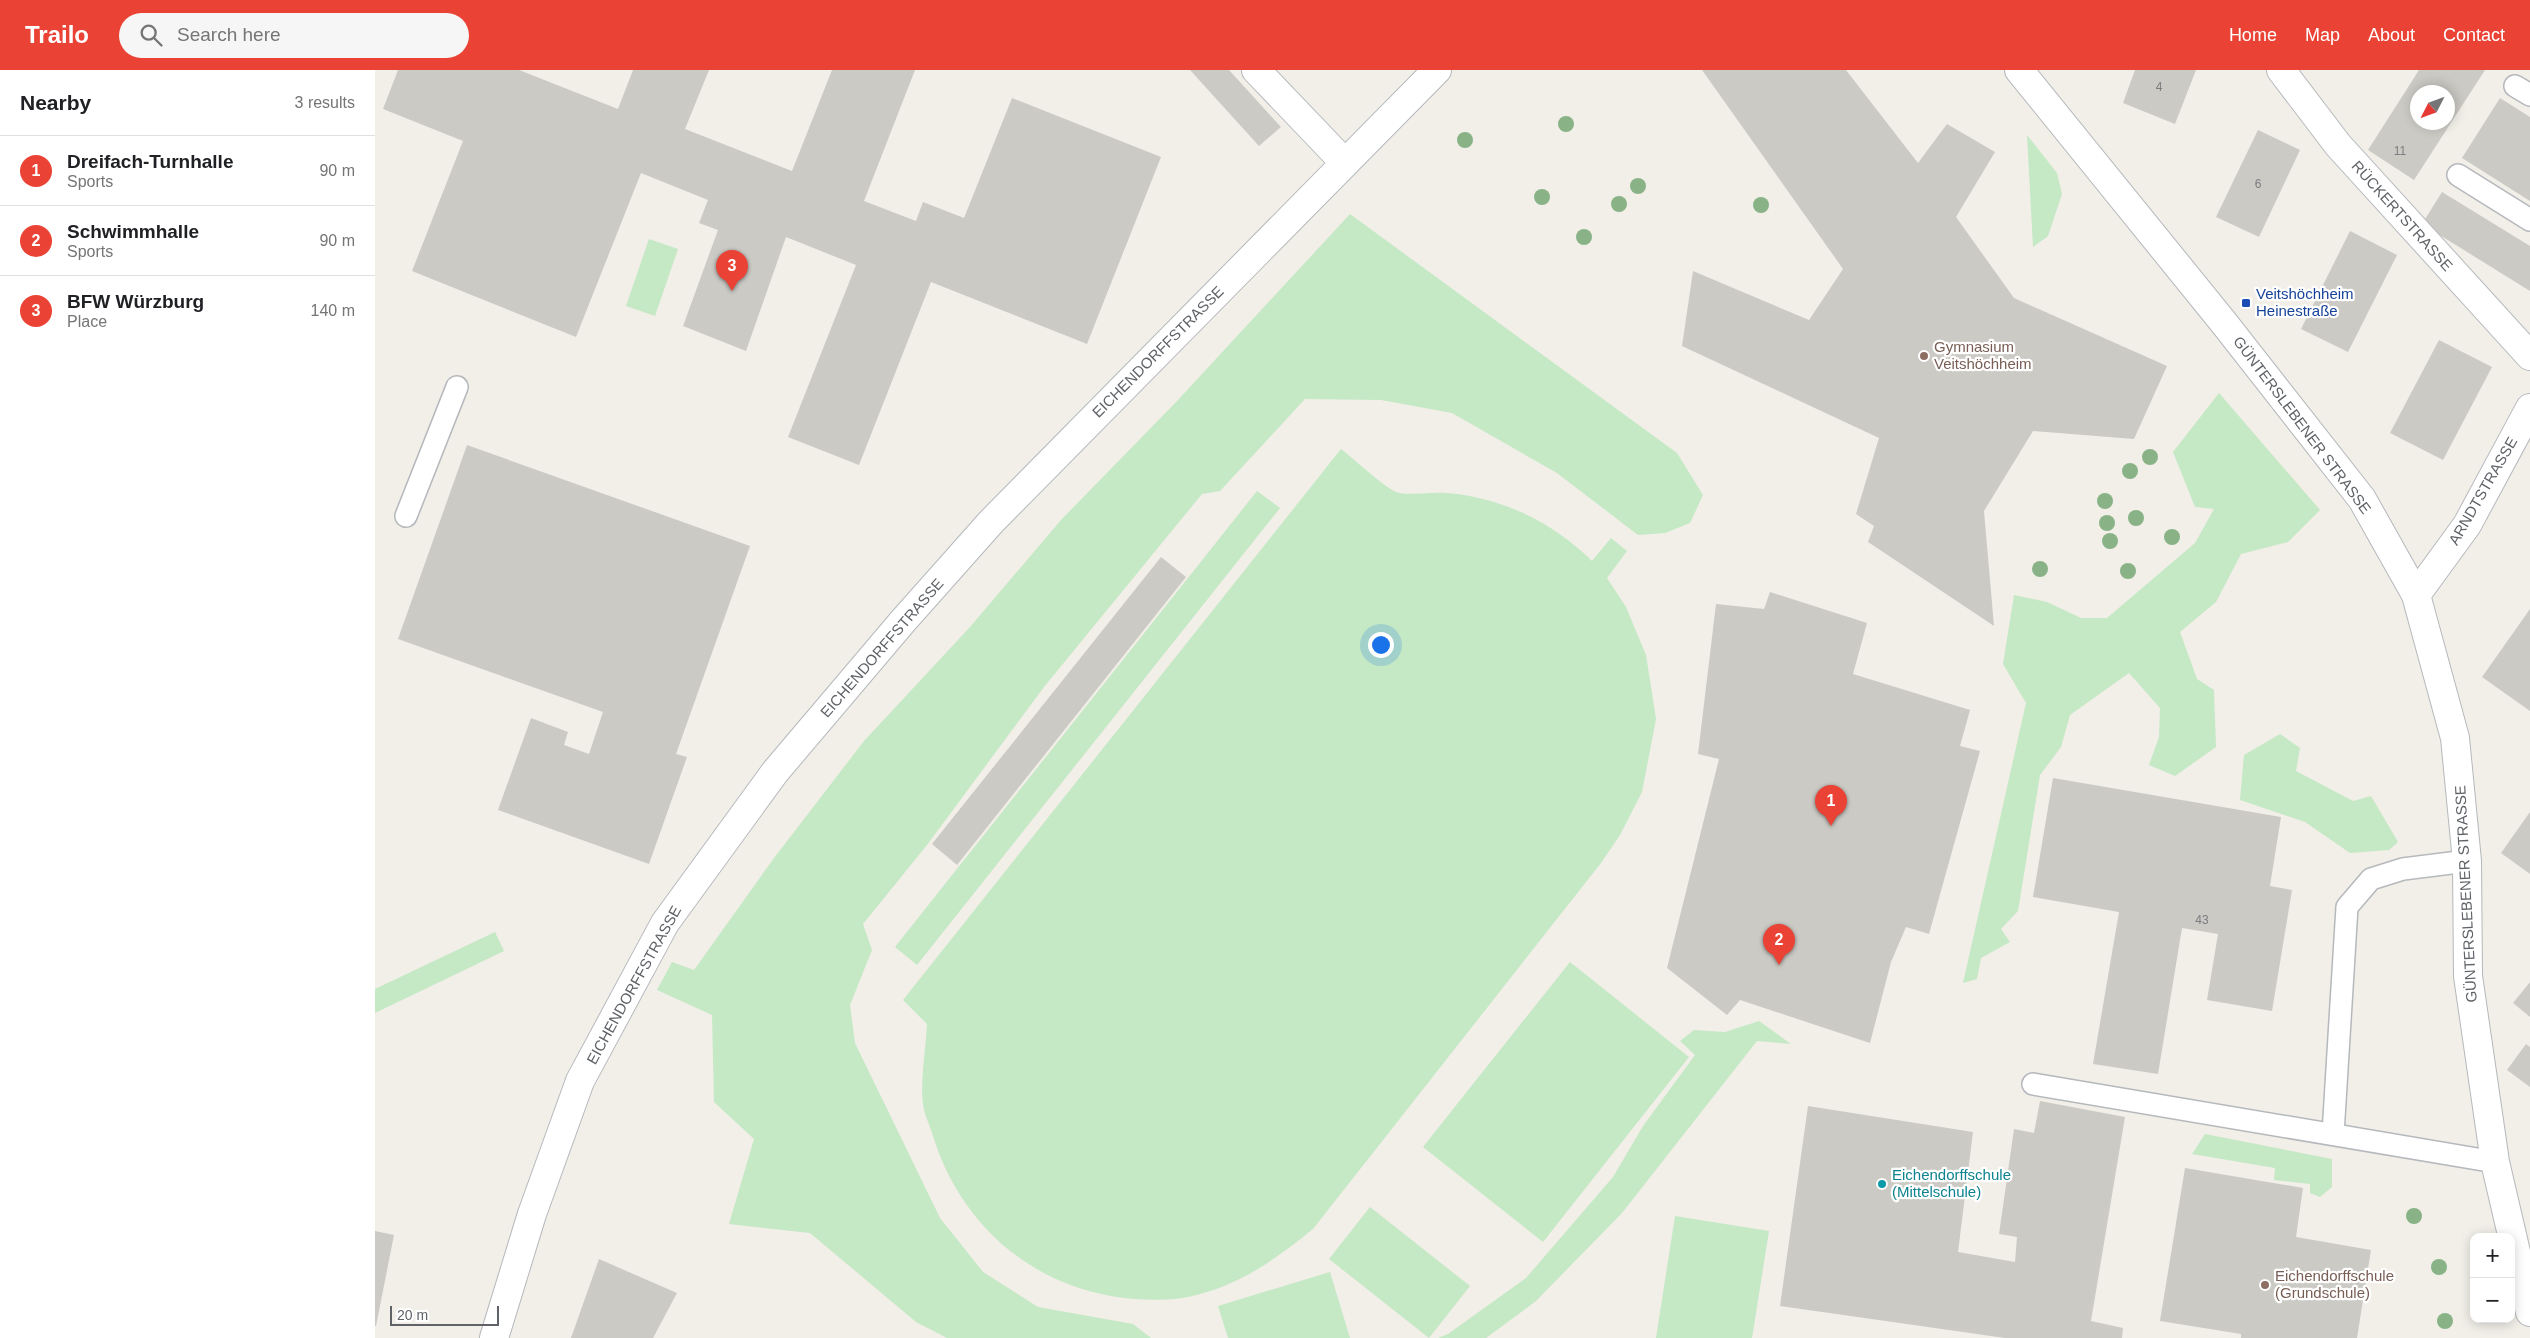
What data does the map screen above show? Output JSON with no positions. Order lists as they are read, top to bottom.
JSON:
{
  "streets": {
    "street": [
      "RÜCKERTSTRASSE",
      "EICHENDORFFSTRASSE",
      "GÜNTERSLEBENER STRASSE",
      "ARNDTSTRASSE"
    ]
  },
  "crossings": [
    ["GÜNTERSLEBENER STRASSE", "ARNDTSTRASSE"]
  ],
  "places": {
    "transit": ["Veitshöchheim Heinestraße"],
    "other": ["Gymnasium Veitshöchheim", "Eichendorffschule (Mittelschule)", "Eichendorffschule (Grundschule)"]
  },
  "house_numbers": [
    "4",
    "11",
    "6",
    "43"
  ],
  "scale_bar": "20 m",
  "north": "bottom left",
  "page": {
    "header": "Trailo",
    "search": "Search here",
    "nav": [
      "Home",
      "Map",
      "About",
      "Contact"
    ],
    "heading": ["Nearby", "3 results"],
    "list": [
      {
        "mark": "1",
        "name": "Dreifach-Turnhalle",
        "note": "Sports",
        "value": "90 m"
      },
      {
        "mark": "2",
        "name": "Schwimmhalle",
        "note": "Sports",
        "value": "90 m"
      },
      {
        "mark": "3",
        "name": "BFW Würzburg",
        "note": "Place",
        "value": "140 m"
      }
    ],
    "pins": ["3", "1", "2"],
    "map_buttons": ["+", "−"],
    "scale": "20 m"
  }
}
